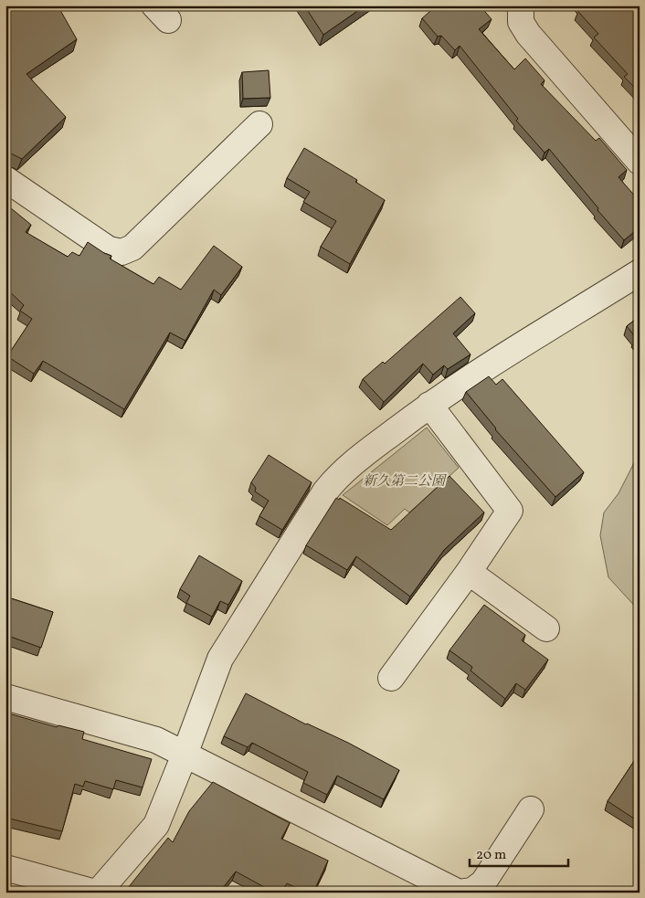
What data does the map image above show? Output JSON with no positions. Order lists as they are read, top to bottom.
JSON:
{
  "parks": ["新久第二公園"],
  "scale_bar": "20 m"
}
